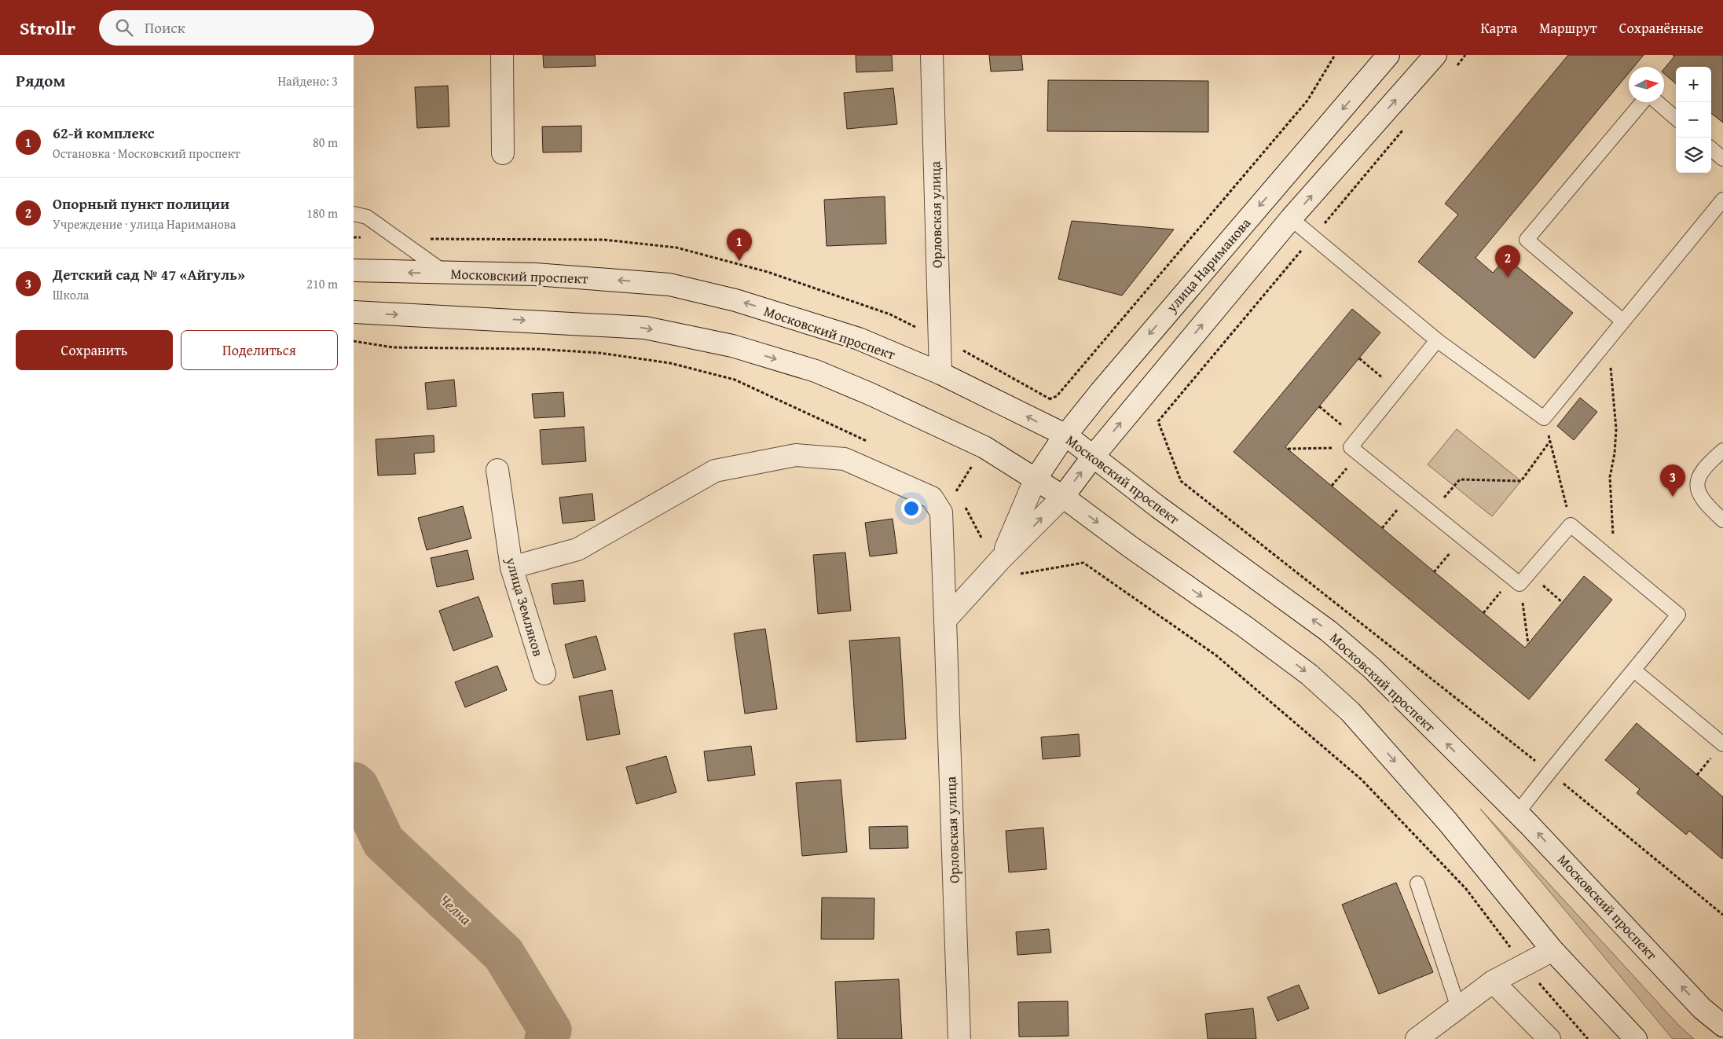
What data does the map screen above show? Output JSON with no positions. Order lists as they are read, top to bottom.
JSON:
{
  "streets": {
    "main road": [
      "Орловская улица",
      "улица Нариманова",
      "Московский проспект",
      "улица Земляков"
    ]
  },
  "crossings": [
    ["Орловская улица", "Московский проспект"],
    ["Орловская улица", "улица Земляков"],
    ["улица Нариманова", "Московский проспект"]
  ],
  "water": ["Челна"],
  "north": "right",
  "page": {
    "header": "Strollr",
    "search": "Поиск",
    "nav": ["Карта", "Маршрут", "Сохранённые"],
    "heading": ["Рядом", "Найдено: 3"],
    "map_buttons": ["+", "−"],
    "list": [
      {
        "mark": "1",
        "name": "62-й комплекс",
        "note": "Остановка · Московский проспект",
        "value": "80 m"
      },
      {
        "mark": "2",
        "name": "Опорный пункт полиции",
        "note": "Учреждение · улица Нариманова",
        "value": "180 m"
      },
      {
        "mark": "3",
        "name": "Детский сад № 47 «Айгуль»",
        "note": "Школа",
        "value": "210 m"
      }
    ],
    "pins": ["1", "2", "3"],
    "buttons": ["Сохранить", "Поделиться"]
  }
}
